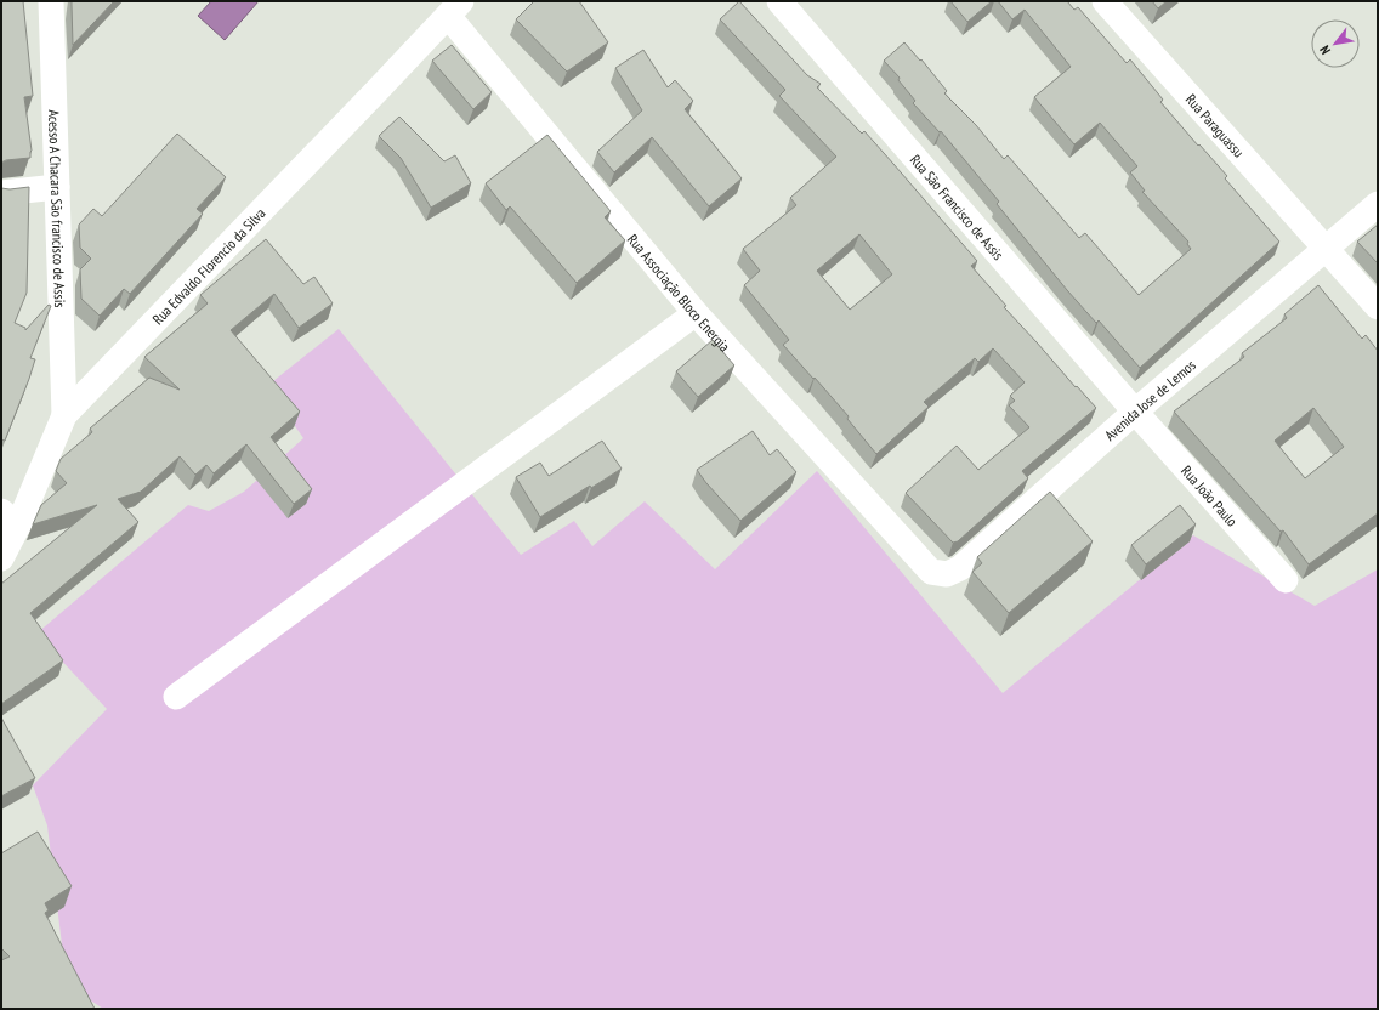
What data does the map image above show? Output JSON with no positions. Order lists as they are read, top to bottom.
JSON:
{
  "streets": {
    "street": [
      "Rua Paraguassu",
      "Rua São Francisco de Assis",
      "Acesso A Chacara São francisco de Assis",
      "Rua Edvaldo Florencio da Silva",
      "Rua Associação Bloco Energia",
      "Avenida Jose de Lemos",
      "Rua João Paulo"
    ]
  },
  "crossings": [
    ["Rua Paraguassu", "Avenida Jose de Lemos"],
    ["Rua São Francisco de Assis", "Avenida Jose de Lemos"],
    ["Rua São Francisco de Assis", "Rua João Paulo"],
    ["Acesso A Chacara São francisco de Assis", "Rua Edvaldo Florencio da Silva"],
    ["Rua Edvaldo Florencio da Silva", "Rua Associação Bloco Energia"],
    ["Rua Associação Bloco Energia", "Avenida Jose de Lemos"],
    ["Avenida Jose de Lemos", "Rua João Paulo"]
  ],
  "north": "bottom left"
}
